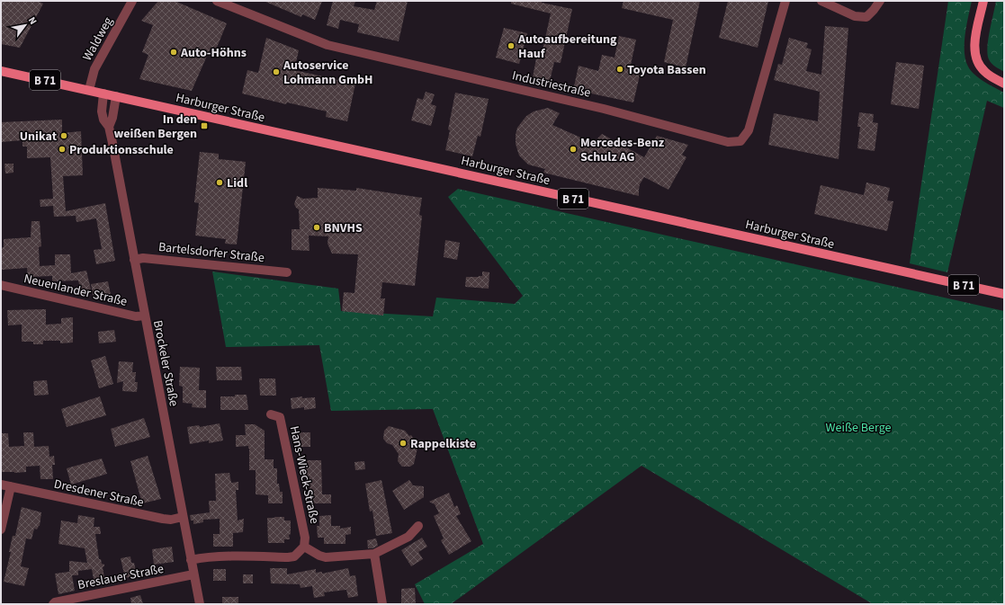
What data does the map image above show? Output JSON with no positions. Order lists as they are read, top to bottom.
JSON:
{
  "streets": {
    "main road": ["B 71", "Harburger Straße"],
    "street": [
      "Waldweg",
      "Industriestraße",
      "Bartelsdorfer Straße",
      "Neuenlander Straße",
      "Brockeler Straße",
      "Hans-Wieck-Straße",
      "Dresdener Straße",
      "Breslauer Straße"
    ]
  },
  "crossings": [
    ["Waldweg", "Harburger Straße"],
    ["Harburger Straße", "Brockeler Straße"],
    ["Bartelsdorfer Straße", "Brockeler Straße"],
    ["Neuenlander Straße", "Brockeler Straße"],
    ["Brockeler Straße", "Dresdener Straße"],
    ["Brockeler Straße", "Breslauer Straße"]
  ],
  "parks": ["Weiße Berge"],
  "places": {
    "other": [
      "Autoaufbereitung Hauf",
      "Auto-Höhns",
      "Toyota Bassen",
      "Autoservice Lohmann GmbH",
      "Unikat",
      "Produktionsschule",
      "Mercedes-Benz Schulz AG",
      "Lidl",
      "BNVHS",
      "Rappelkiste"
    ],
    "transit": ["In den weißen Bergen"]
  },
  "north": "top right"
}
